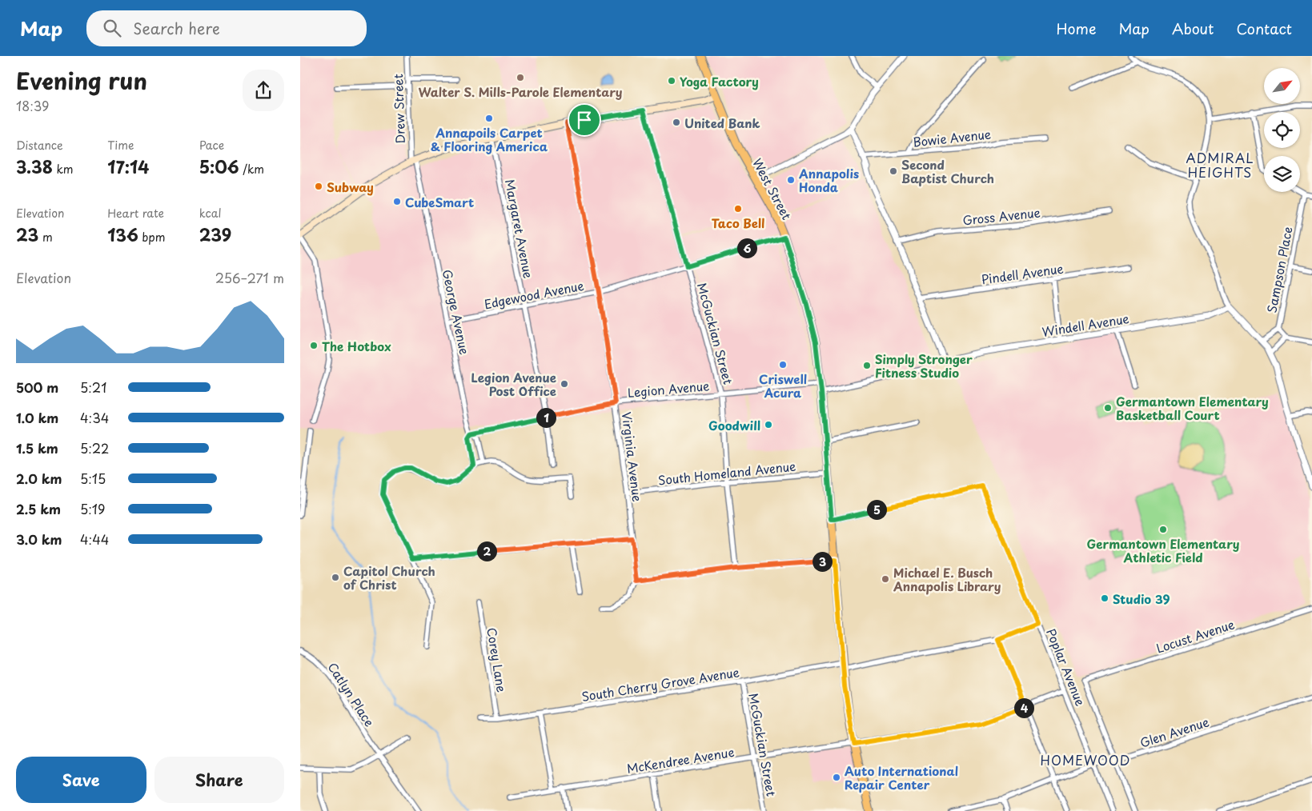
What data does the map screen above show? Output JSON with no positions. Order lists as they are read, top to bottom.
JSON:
{
  "streets": {
    "main road": ["West Street"],
    "street": [
      "Drew Street",
      "Bowie Avenue",
      "Gross Avenue",
      "Margaret Avenue",
      "Sampson Place",
      "Pindell Avenue",
      "Edgewood Avenue",
      "George Avenue",
      "Windell Avenue",
      "McGuckian Street",
      "Legion Avenue",
      "Virginia Avenue",
      "South Homeland Avenue",
      "Locust Avenue",
      "Corey Lane",
      "Poplar Avenue",
      "South Cherry Grove Avenue",
      "Catlyn Place",
      "Glen Avenue",
      "McKendree Avenue"
    ]
  },
  "crossings": [
    ["Drew Street", "George Avenue"],
    ["West Street", "Edgewood Avenue"],
    ["West Street", "Legion Avenue"],
    ["West Street", "South Homeland Avenue"],
    ["West Street", "Poplar Avenue"],
    ["West Street", "South Cherry Grove Avenue"],
    ["West Street", "McKendree Avenue"],
    ["Margaret Avenue", "Edgewood Avenue"],
    ["Margaret Avenue", "Legion Avenue"],
    ["Pindell Avenue", "Windell Avenue"],
    ["Edgewood Avenue", "George Avenue"],
    ["Edgewood Avenue", "McGuckian Street"],
    ["Edgewood Avenue", "Virginia Avenue"],
    ["George Avenue", "Legion Avenue"],
    ["McGuckian Street", "Legion Avenue"],
    ["McGuckian Street", "South Homeland Avenue"],
    ["McGuckian Street", "South Cherry Grove Avenue"],
    ["McGuckian Street", "McKendree Avenue"],
    ["Legion Avenue", "Virginia Avenue"],
    ["Virginia Avenue", "South Homeland Avenue"],
    ["Locust Avenue", "Poplar Avenue"],
    ["Corey Lane", "South Cherry Grove Avenue"],
    ["Poplar Avenue", "South Cherry Grove Avenue"],
    ["Poplar Avenue", "Glen Avenue"]
  ],
  "districts": ["ADMIRAL HEIGHTS", "HOMEWOOD"],
  "places": [
    "Walter S. Mills-Parole Elementary",
    "Yoga Factory",
    "Annapoils Carpet & Flooring America",
    "United Bank",
    "Second Baptist Church",
    "Annapolis Honda",
    "Subway",
    "CubeSmart",
    "Taco Bell",
    "The Hotbox",
    "Criswell Acura",
    "Simply Stronger Fitness Studio",
    "Legion Avenue Post Office",
    "Germantown Elementary Basketball Court",
    "Goodwill",
    "Germantown Elementary Athletic Field",
    "Capitol Church of Christ",
    "Michael E. Busch Annapolis Library",
    "Studio 39",
    "Auto International Repair Center"
  ],
  "north": "top right",
  "page": {
    "header": "Map",
    "search": "Search here",
    "nav": [
      "Home",
      "Map",
      "About",
      "Contact"
    ],
    "heading": ["Evening run", "18:39"],
    "stats": [
      ["Distance", "3.38 km"],
      ["Time", "17:14"],
      ["Pace", "5:06 /km"],
      ["Elevation", "23 m"],
      ["Heart rate", "136 bpm"],
      ["kcal", "239"]
    ],
    "pins": [
      "6",
      "1",
      "5",
      "2",
      "3",
      "4"
    ],
    "chart": ["Elevation", "256–271 m"],
    "list": [
      {
        "name": "500 m",
        "note": "5:21"
      },
      {
        "name": "1.0 km",
        "note": "4:34"
      },
      {
        "name": "1.5 km",
        "note": "5:22"
      },
      {
        "name": "2.0 km",
        "note": "5:15"
      },
      {
        "name": "2.5 km",
        "note": "5:19"
      },
      {
        "name": "3.0 km",
        "note": "4:44"
      }
    ],
    "buttons": ["Save", "Share"]
  }
}
